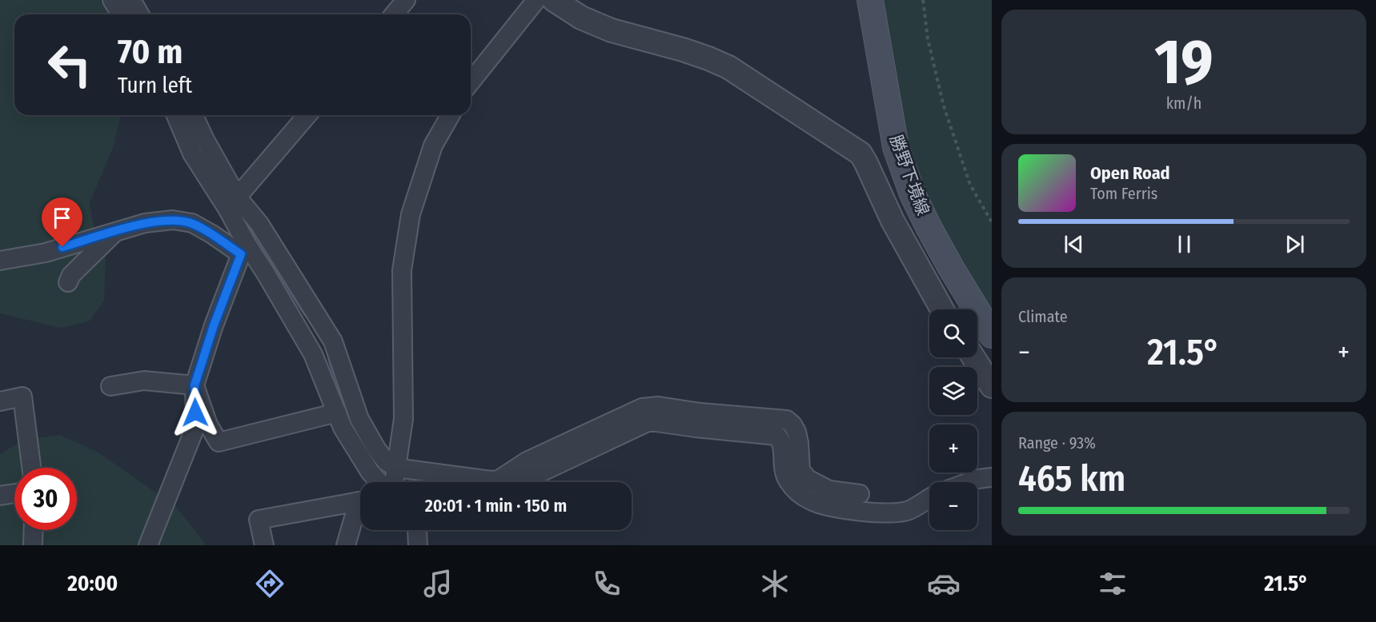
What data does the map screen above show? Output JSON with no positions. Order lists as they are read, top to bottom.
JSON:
{
  "streets": {
    "main road": ["勝野下境線"]
  },
  "page": {
    "tile": [
      ["19", "km/h"],
      "Climate",
      ["Range · 93%", "465 km"]
    ],
    "turn": ["70 m", "Turn left"],
    "song": ["Open Road", "Tom Ferris"],
    "map_buttons": ["+", "−"],
    "heat": ["−", "21.5°", "+"],
    "limit": "30",
    "trip": "20:01 · 1 min · 150 m",
    "tabs": ["20:00", "21.5°"]
  }
}
